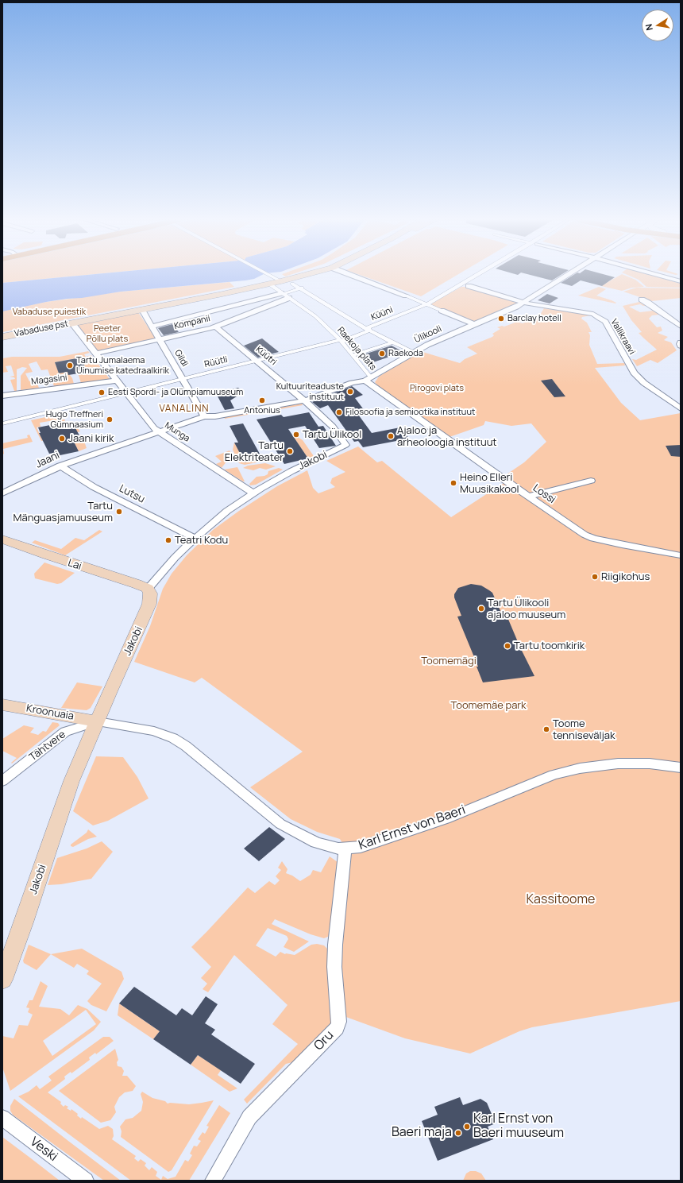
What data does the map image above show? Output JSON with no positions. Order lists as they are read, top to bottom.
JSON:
{
  "streets": {
    "main road": [
      "Vabaduse pst",
      "Jakobi",
      "Lai",
      "Kroonuaia"
    ],
    "street": [
      "Küüni",
      "Kompanii",
      "Ülikooli",
      "Vallikraavi",
      "Raekoja plats",
      "Küütri",
      "Gildi",
      "Rüütli",
      "Magasini",
      "Munga",
      "Jaani",
      "Lutsu",
      "Lossi",
      "Tähtvere",
      "Karl Ernst von Baeri",
      "Oru",
      "Veski"
    ]
  },
  "crossings": [
    ["Küüni", "Vallikraavi"],
    ["Küüni", "Raekoja plats"],
    ["Küüni", "Rüütli"],
    ["Kompanii", "Raekoja plats"],
    ["Kompanii", "Küütri"],
    ["Kompanii", "Gildi"],
    ["Kompanii", "Munga"],
    ["Vabaduse pst", "Raekoja plats"],
    ["Vabaduse pst", "Gildi"],
    ["Vabaduse pst", "Munga"],
    ["Ülikooli", "Vallikraavi"],
    ["Ülikooli", "Raekoja plats"],
    ["Ülikooli", "Küütri"],
    ["Ülikooli", "Gildi"],
    ["Ülikooli", "Munga"],
    ["Ülikooli", "Jaani"],
    ["Ülikooli", "Jakobi"],
    ["Ülikooli", "Lossi"],
    ["Raekoja plats", "Rüütli"],
    ["Raekoja plats", "Lossi"],
    ["Küütri", "Rüütli"],
    ["Küütri", "Jakobi"],
    ["Gildi", "Rüütli"],
    ["Rüütli", "Munga"],
    ["Magasini", "Munga"],
    ["Munga", "Jaani"],
    ["Munga", "Jakobi"],
    ["Jaani", "Lutsu"],
    ["Jakobi", "Lutsu"],
    ["Jakobi", "Lai"],
    ["Jakobi", "Kroonuaia"],
    ["Jakobi", "Tähtvere"],
    ["Jakobi", "Karl Ernst von Baeri"],
    ["Kroonuaia", "Tähtvere"],
    ["Kroonuaia", "Karl Ernst von Baeri"],
    ["Tähtvere", "Karl Ernst von Baeri"],
    ["Karl Ernst von Baeri", "Oru"]
  ],
  "districts": ["VANALINN"],
  "parks": [
    "Vabaduse puiestik",
    "Peeter Põllu plats",
    "Pirogovi plats",
    "Toomemägi",
    "Toomemäe park",
    "Kassitoome"
  ],
  "places": [
    "Barclay hotell",
    "Raekoda",
    "Tartu Jumalaema Uinumise katedraalkirik",
    "Kultuuriteaduste instituut",
    "Eesti Spordi- ja Olümpiamuuseum",
    "Antonius",
    "Filosoofia ja semiootika instituut",
    "Hugo Treffneri Gümnaasium",
    "Tartu Ülikool",
    "Ajaloo ja arheoloogia instituut",
    "Jaani kirik",
    "Tartu Elektriteater",
    "Heino Elleri Muusikakool",
    "Tartu Mänguasjamuuseum",
    "Teatri Kodu",
    "Riigikohus",
    "Tartu Ülikooli ajaloo muuseum",
    "Tartu toomkirik",
    "Toome tenniseväljak",
    "Karl Ernst von Baeri muuseum",
    "Baeri maja"
  ],
  "north": "left"
}
